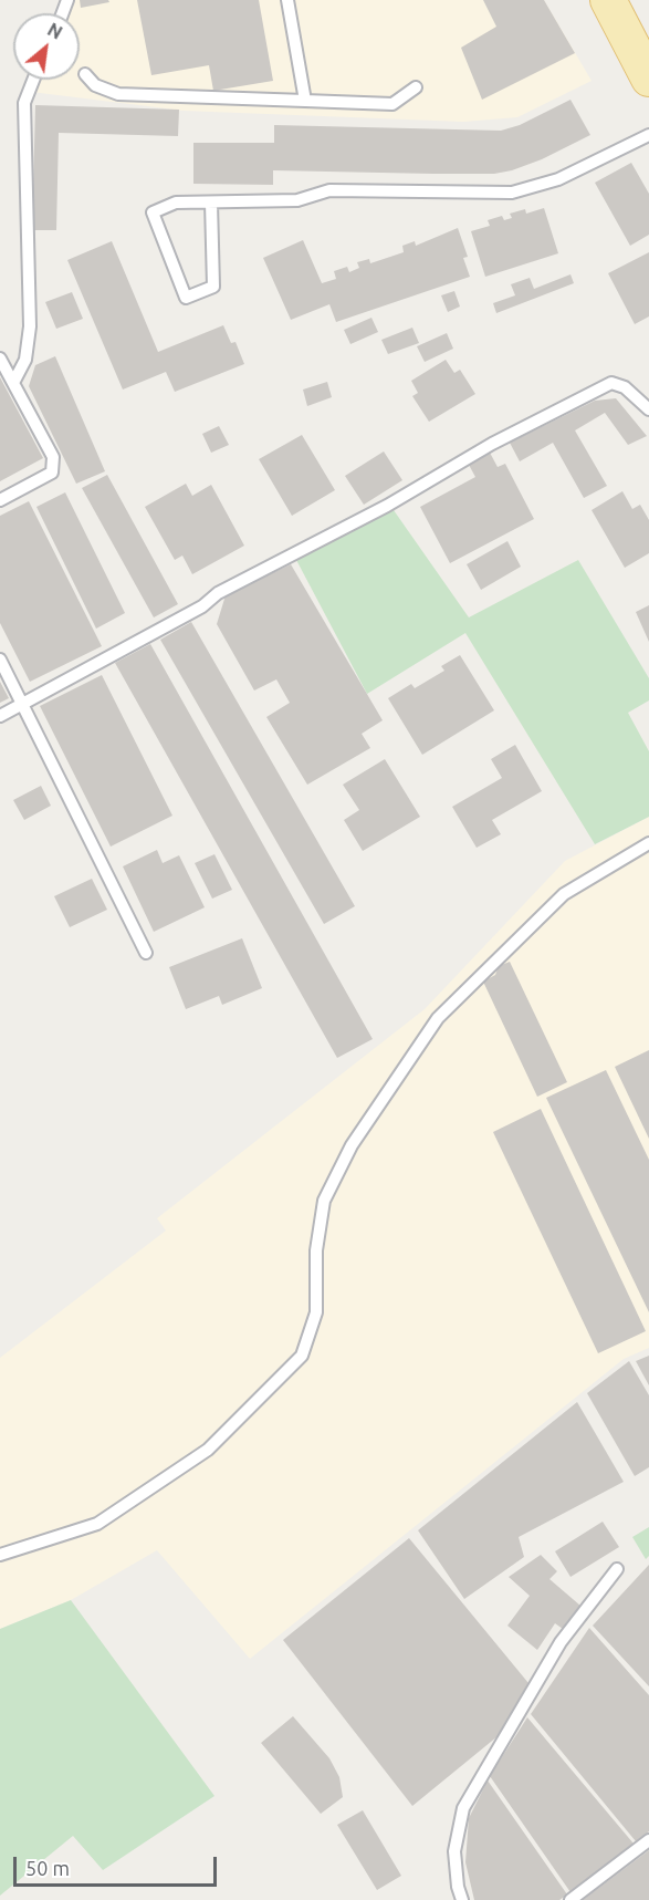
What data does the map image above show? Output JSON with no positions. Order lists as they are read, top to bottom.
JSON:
{
  "scale_bar": "50 m",
  "north": "top right"
}
